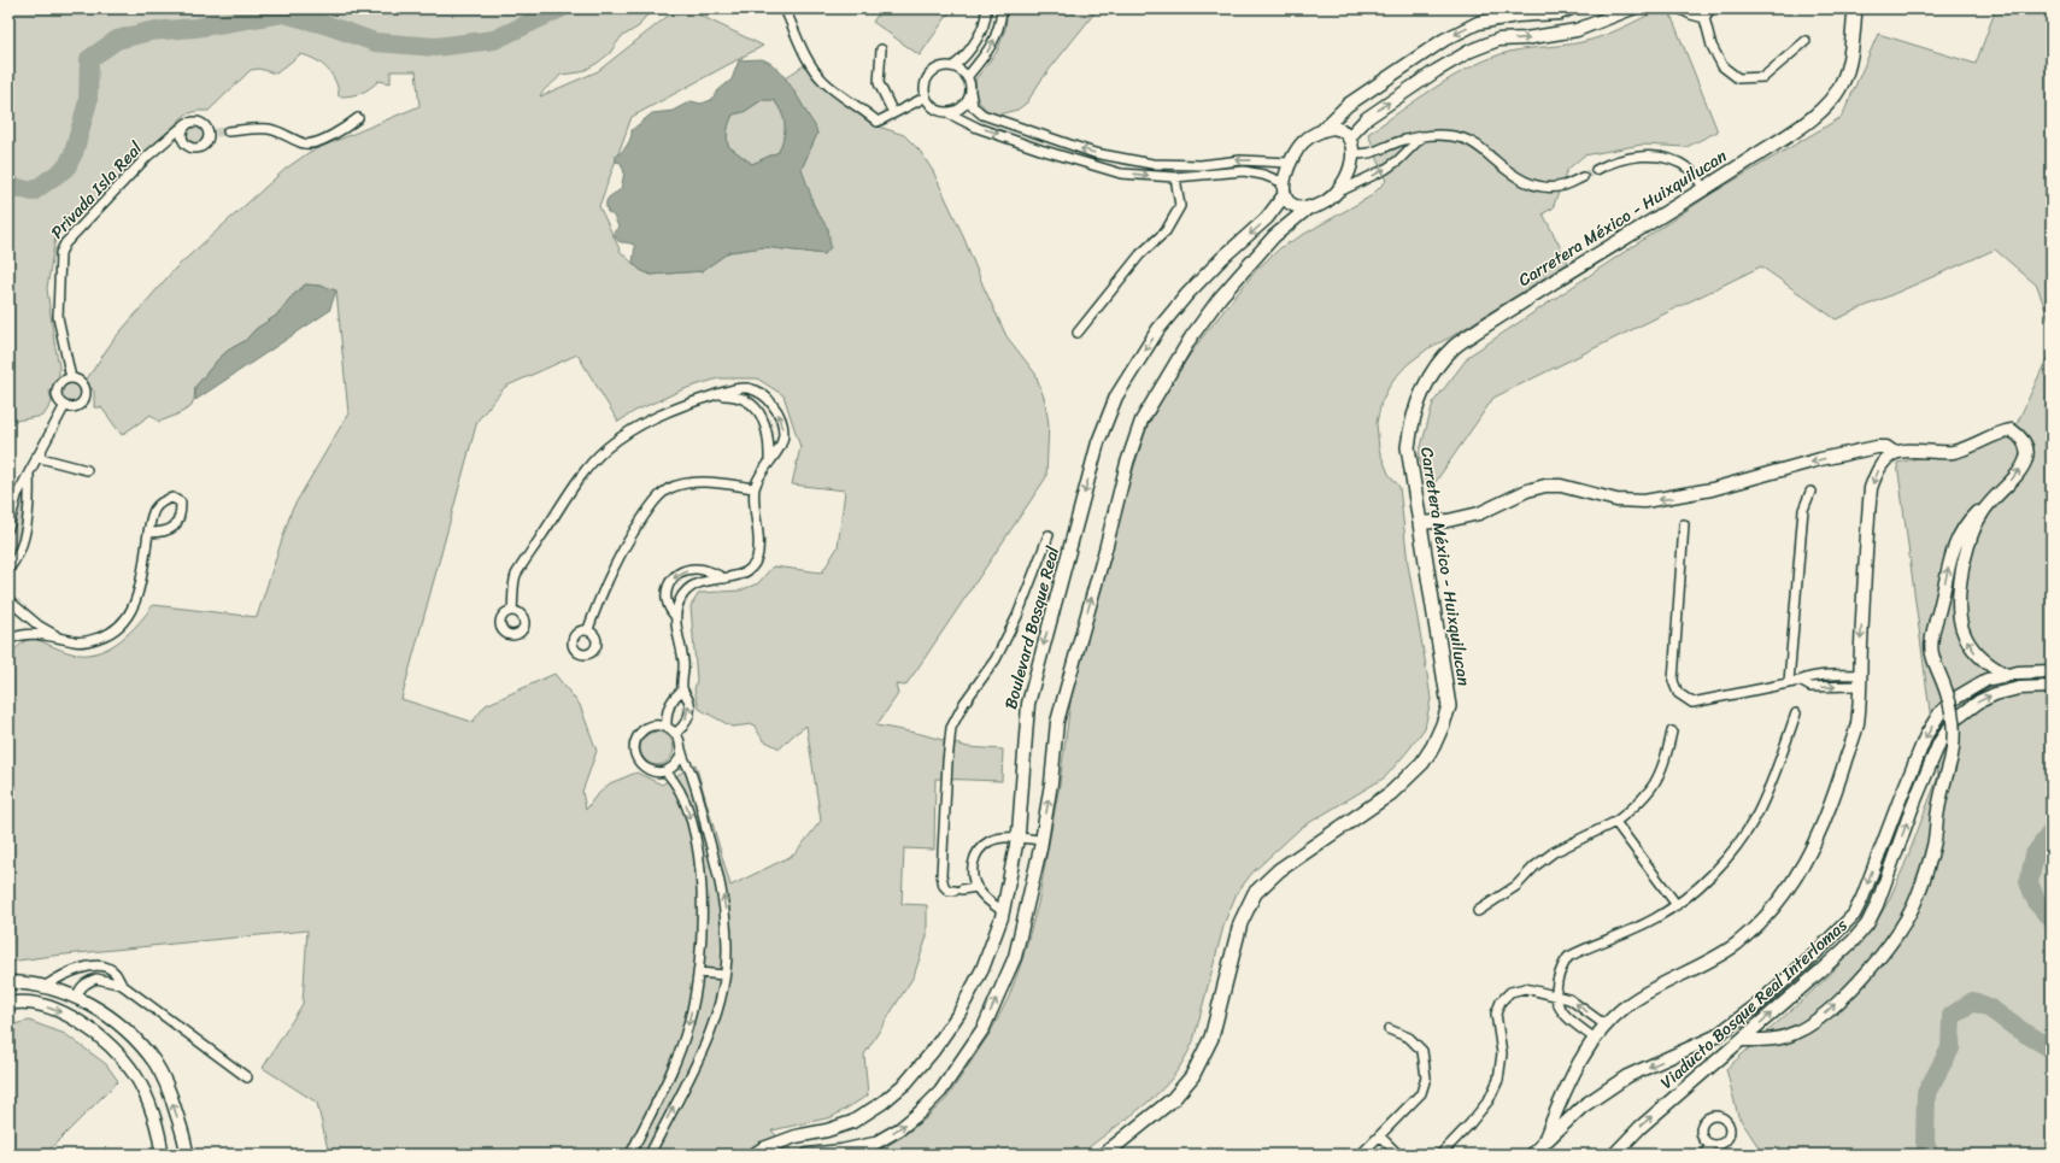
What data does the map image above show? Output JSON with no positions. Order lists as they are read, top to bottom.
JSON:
{
  "streets": {
    "main road": ["Carretera México - Huixquilucan"],
    "street": ["Privada Isla Real", "Boulevard Bosque Real", "Viaducto Bosque Real Interlomas"]
  }
}
